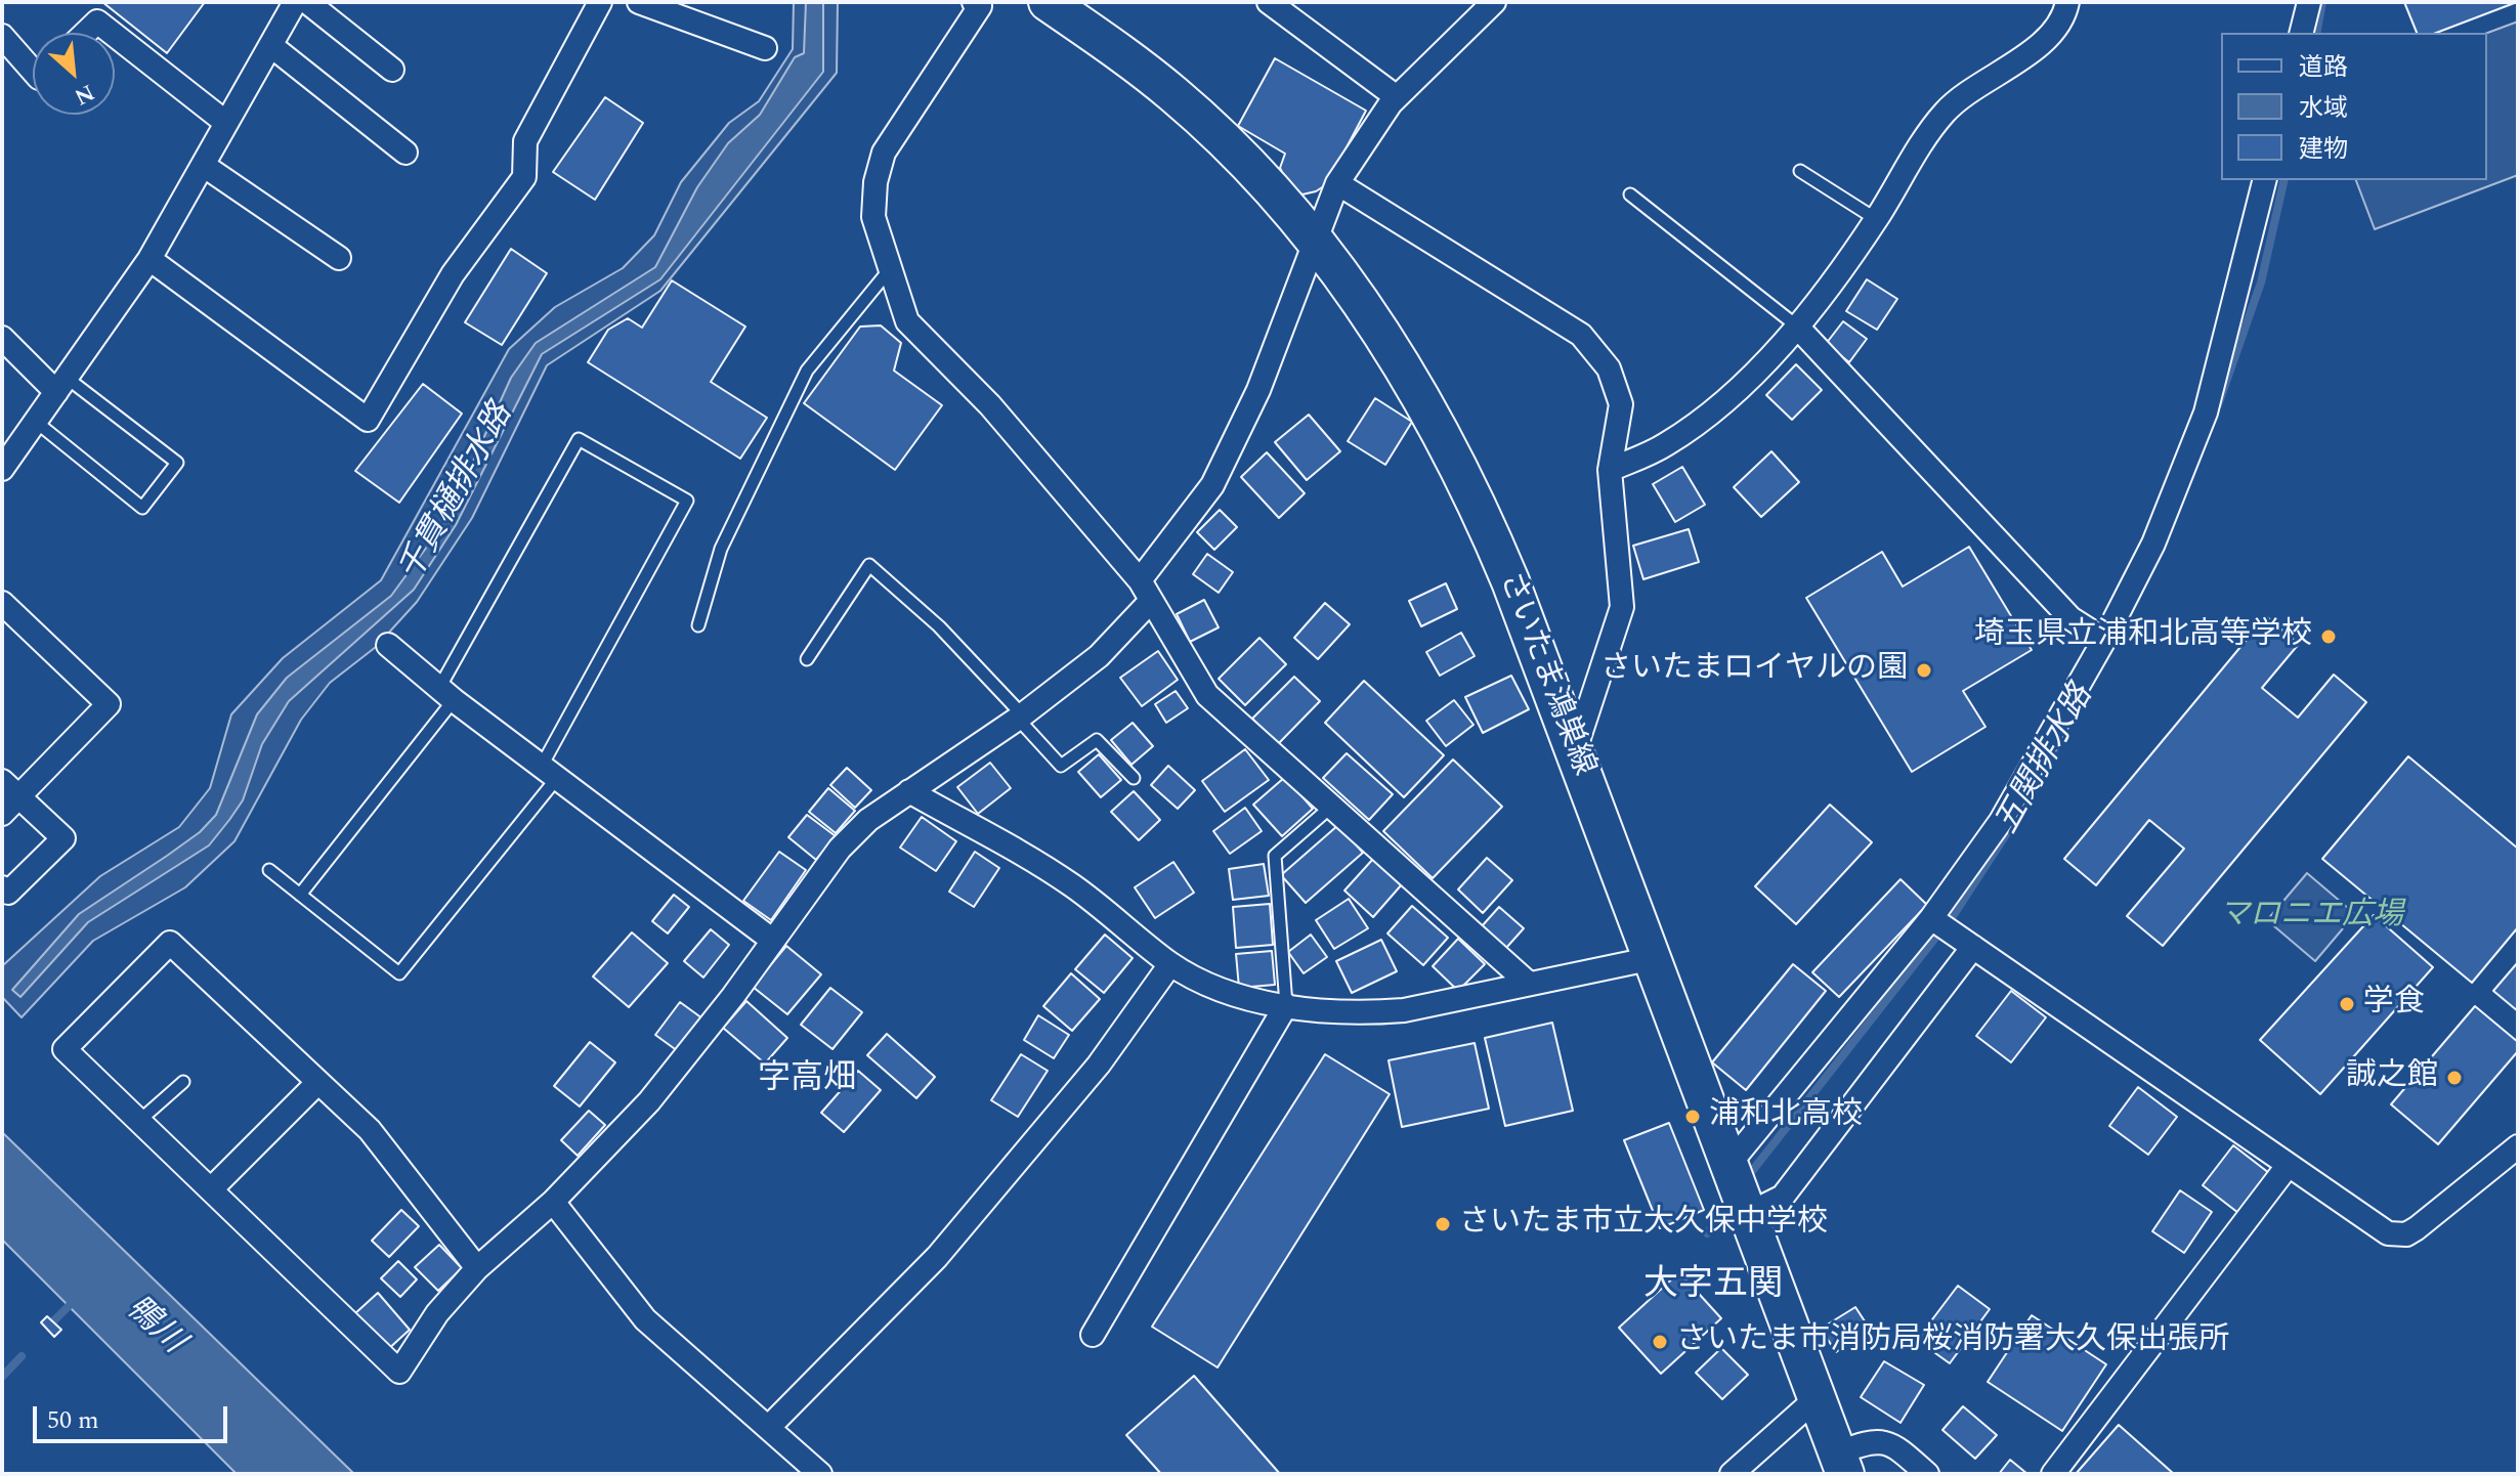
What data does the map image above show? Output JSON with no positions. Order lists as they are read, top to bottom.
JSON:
{
  "streets": {
    "main road": ["さいたま鴻巣線"]
  },
  "districts": ["字高畑", "大字五関"],
  "water": ["千貫樋排水路", "五関排水路", "鴨川"],
  "parks": ["マロニエ広場"],
  "places": [
    "埼玉県立浦和北高等学校",
    "さいたまロイヤルの園",
    "学食",
    "誠之館",
    "浦和北高校",
    "さいたま市立大久保中学校",
    "さいたま市消防局桜消防署大久保出張所"
  ],
  "legend": ["道路", "水域", "建物"],
  "scale_bar": "50 m",
  "north": "bottom right"
}
